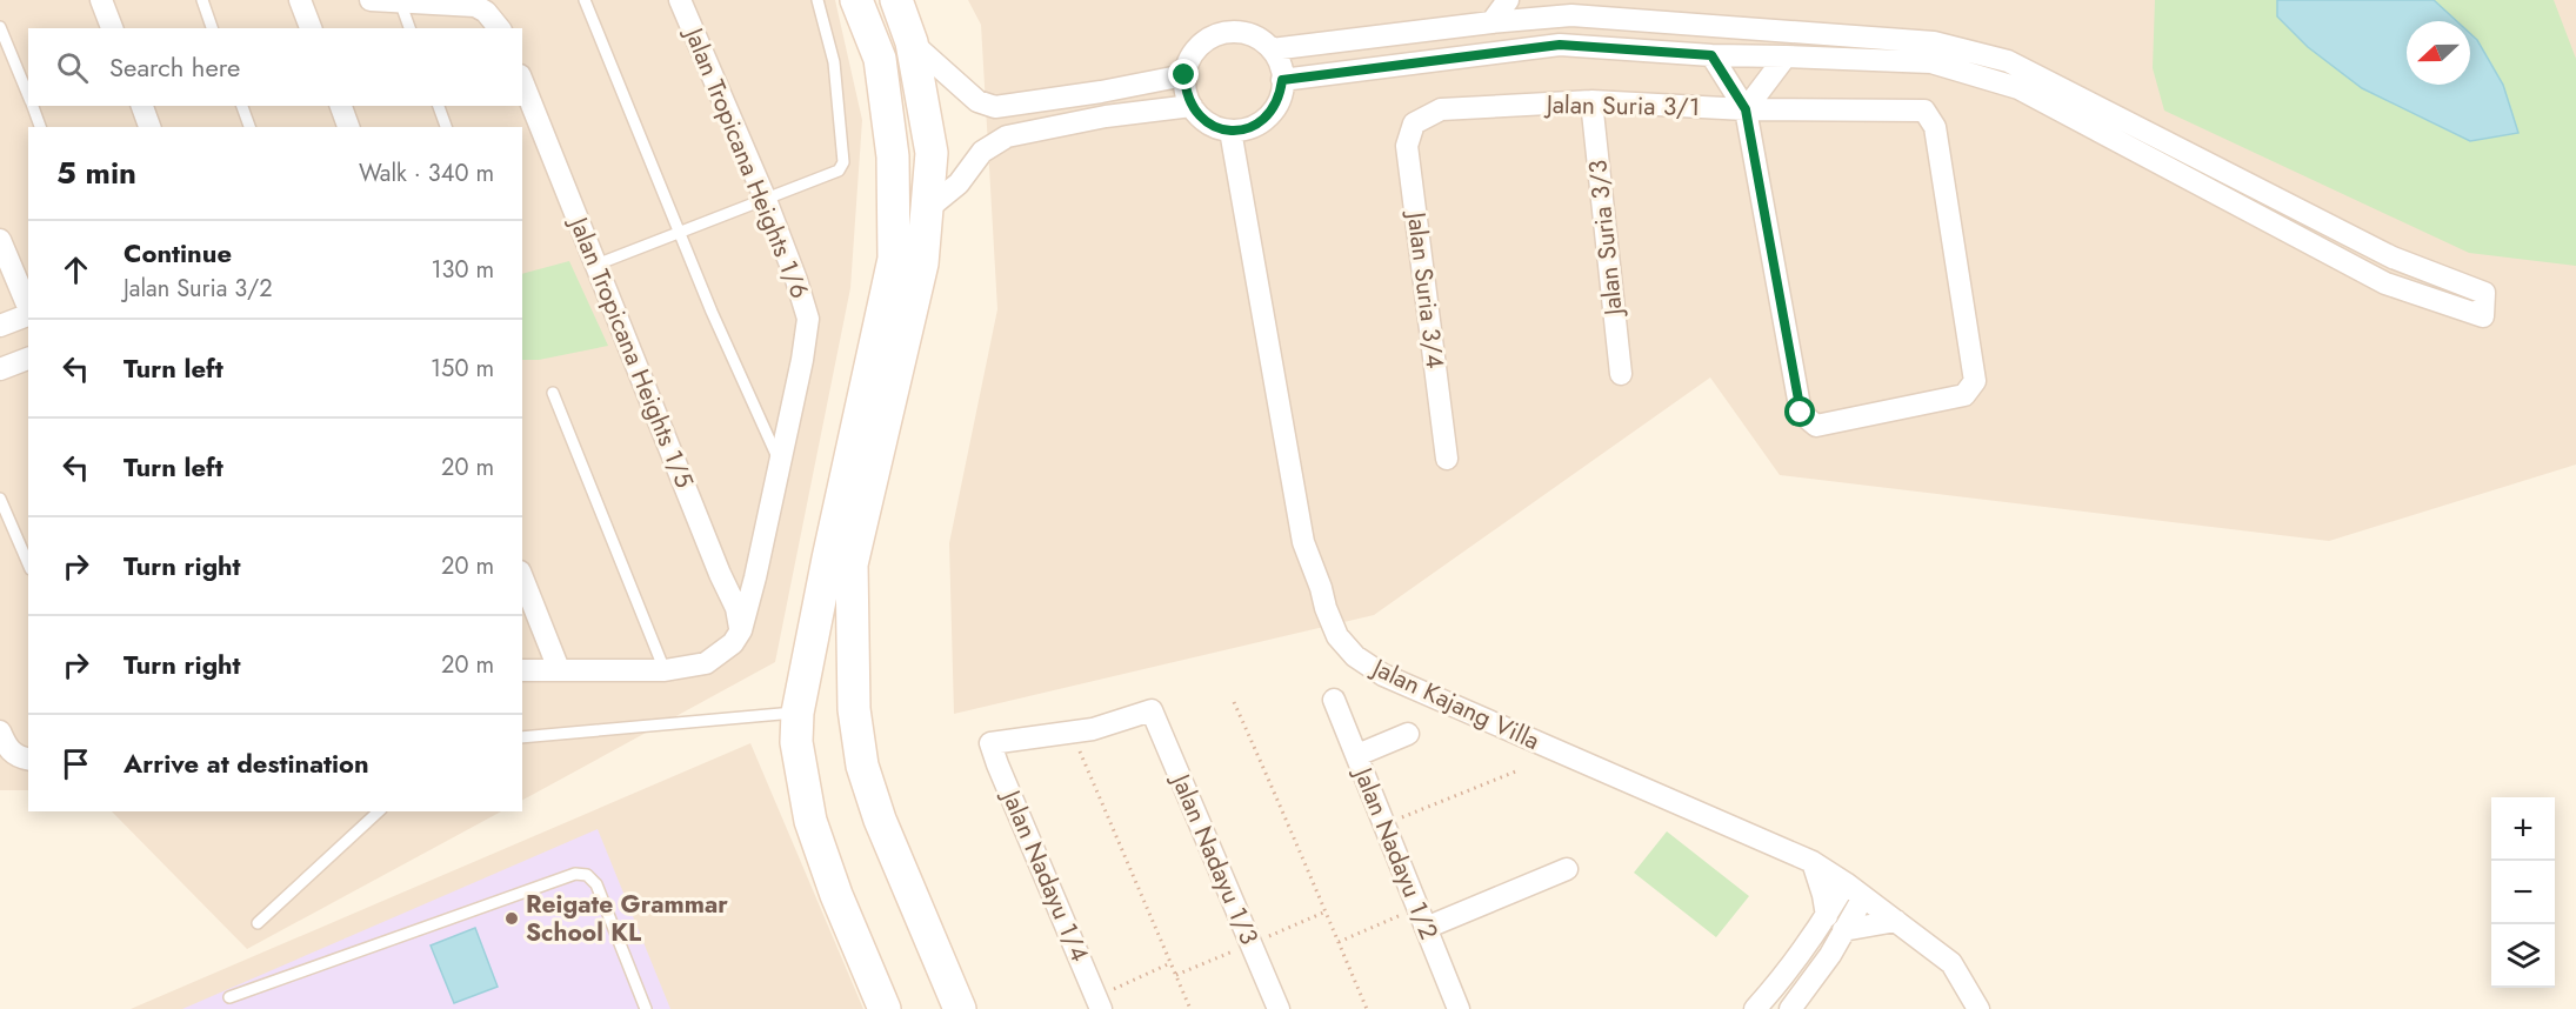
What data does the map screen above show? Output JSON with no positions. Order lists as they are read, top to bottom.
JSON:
{
  "streets": {
    "street": [
      "Jalan Suria 3/1",
      "Jalan Tropicana Heights 1/6",
      "Jalan Suria 3/3",
      "Jalan Suria 3/4",
      "Jalan Tropicana Heights 1/5",
      "Jalan Kajang Villa",
      "Jalan Nadayu 1/2",
      "Jalan Nadayu 1/3",
      "Jalan Nadayu 1/4"
    ]
  },
  "crossings": [
    ["Jalan Suria 3/1", "Jalan Suria 3/3"],
    ["Jalan Suria 3/1", "Jalan Suria 3/4"],
    ["Jalan Tropicana Heights 1/6", "Jalan Tropicana Heights 1/5"],
    ["Jalan Nadayu 1/3", "Jalan Nadayu 1/4"]
  ],
  "places": ["Reigate Grammar School KL"],
  "north": "left",
  "page": {
    "search": "Search here",
    "heading": ["5 min", "Walk · 340 m"],
    "list": [
      ["Continue", "Jalan Suria 3/2", "130 m"],
      ["Turn left", "150 m"],
      ["Turn left", "20 m"],
      ["Turn right", "20 m"],
      ["Turn right", "20 m"],
      "Arrive at destination"
    ],
    "map_buttons": ["+", "−"]
  }
}
